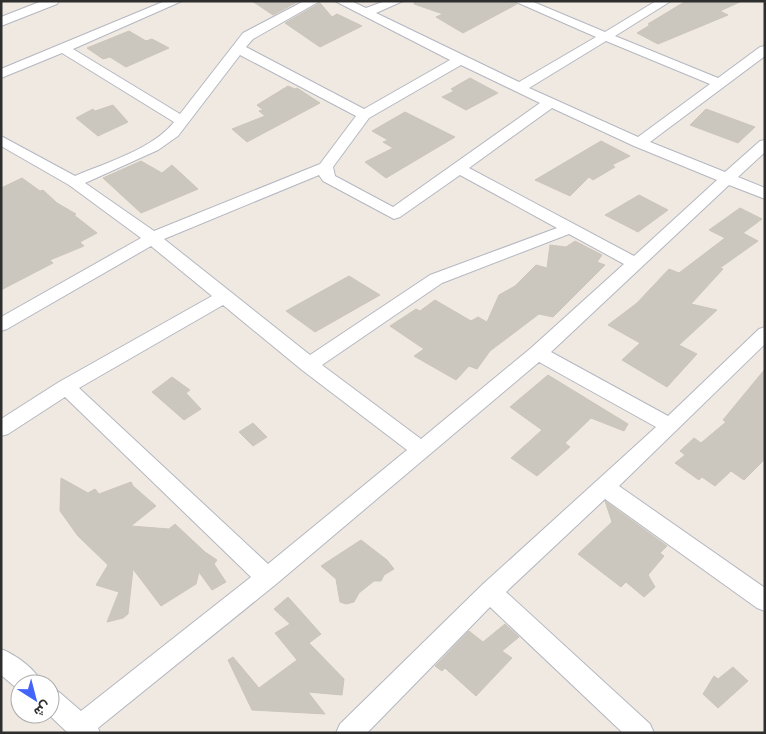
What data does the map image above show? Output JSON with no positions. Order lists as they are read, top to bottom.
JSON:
{
  "north": "bottom right"
}
